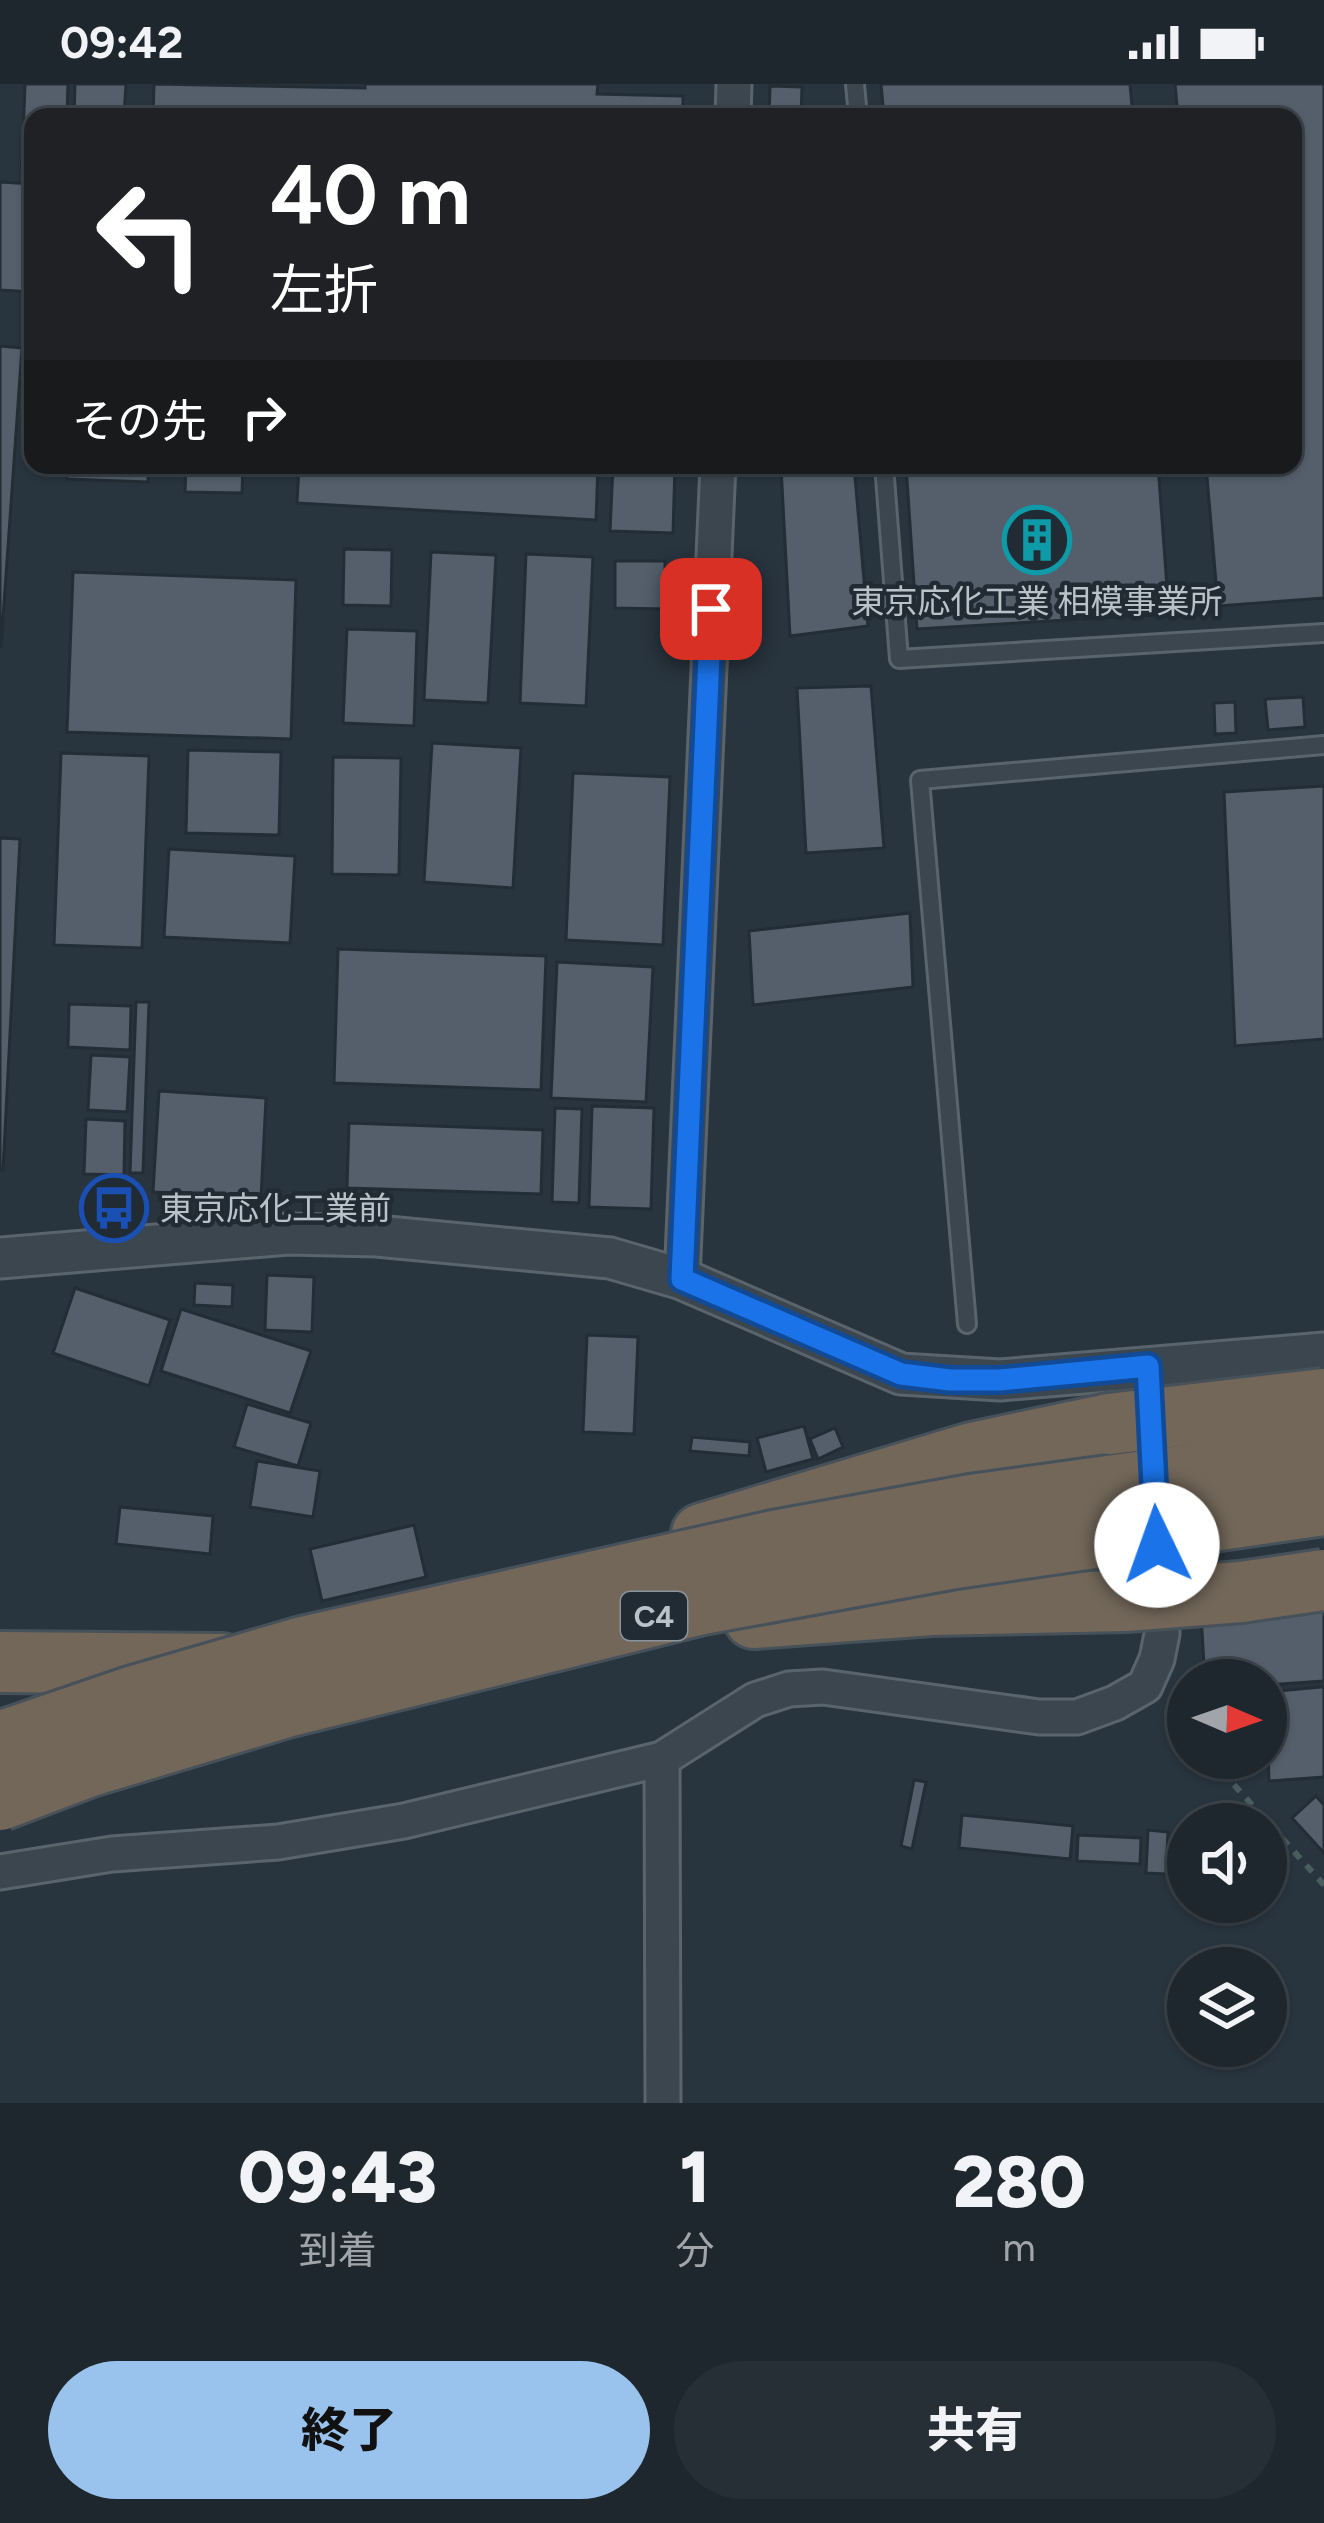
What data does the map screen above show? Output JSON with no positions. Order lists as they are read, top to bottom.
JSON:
{
  "streets": {
    "highway": ["C4"]
  },
  "places": {
    "building": ["東京応化工業 相模事業所"],
    "bus stop": ["東京応化工業前"]
  },
  "north": "right",
  "page": {
    "status": "09:42",
    "turn": ["40 m", "左折"],
    "then": "その先",
    "eta": [
      "09:43",
      "到着",
      "1",
      "分",
      "280",
      "m"
    ],
    "buttons": ["終了", "共有"]
  }
}
